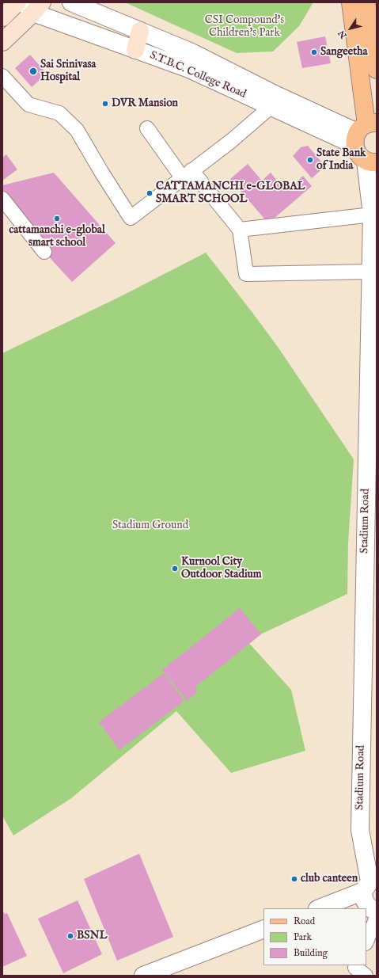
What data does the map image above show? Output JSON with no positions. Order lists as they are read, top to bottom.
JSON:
{
  "streets": {
    "street": ["S.T.B.C. College Road", "Stadium Road"]
  },
  "parks": ["CSI Compound's Children's Park", "Stadium Ground"],
  "places": [
    "Sangeetha",
    "Sai Srinivasa Hospital",
    "DVR Mansion",
    "State Bank of India",
    "CATTAMANCHI e-GLOBAL SMART SCHOOL",
    "cattamanchi e-global smart school",
    "Kurnool City Outdoor Stadium",
    "club canteen",
    "BSNL"
  ],
  "legend": ["Road", "Park", "Building"],
  "north": "bottom left"
}
